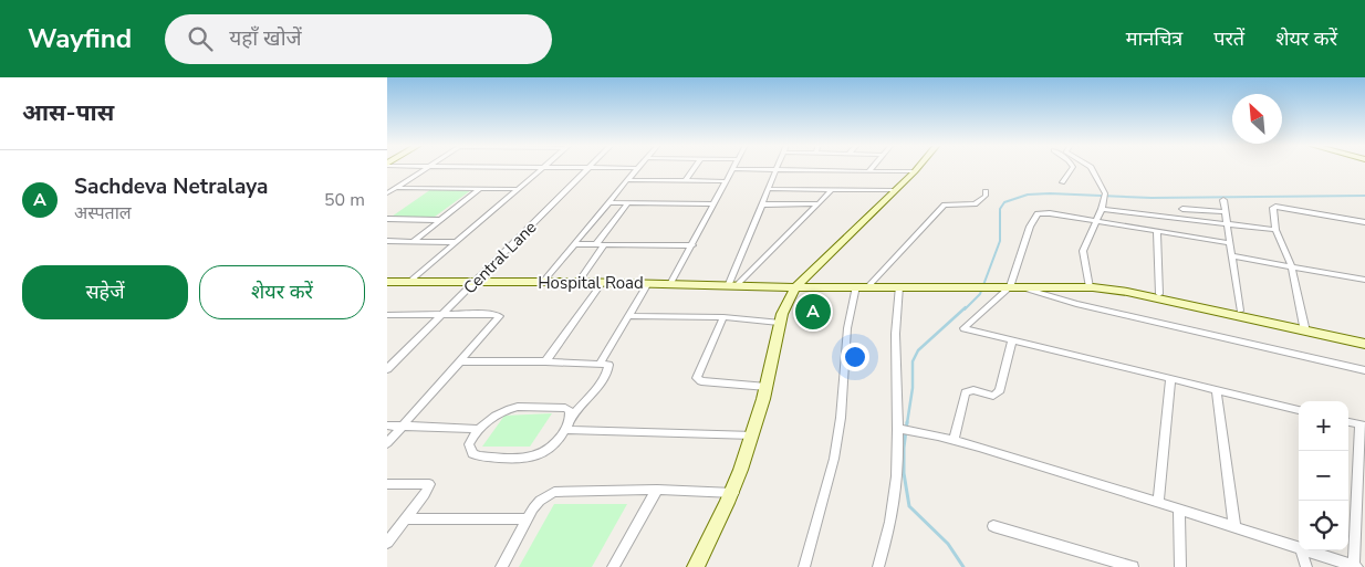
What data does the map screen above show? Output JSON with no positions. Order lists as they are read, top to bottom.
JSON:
{
  "streets": {
    "street": ["Central Lane", "Hospital Road"]
  },
  "crossings": [
    ["Central Lane", "Hospital Road"]
  ],
  "north": "top left",
  "page": {
    "header": "Wayfind",
    "search": "यहाँ खोजें",
    "nav": ["मानचित्र", "परतें", "शेयर करें"],
    "heading": "आस-पास",
    "list": [
      {
        "mark": "A",
        "name": "Sachdeva Netralaya",
        "note": "अस्पताल",
        "value": "50 m"
      }
    ],
    "buttons": ["सहेजें", "शेयर करें"],
    "pins": "A",
    "map_buttons": ["+", "−"]
  }
}
